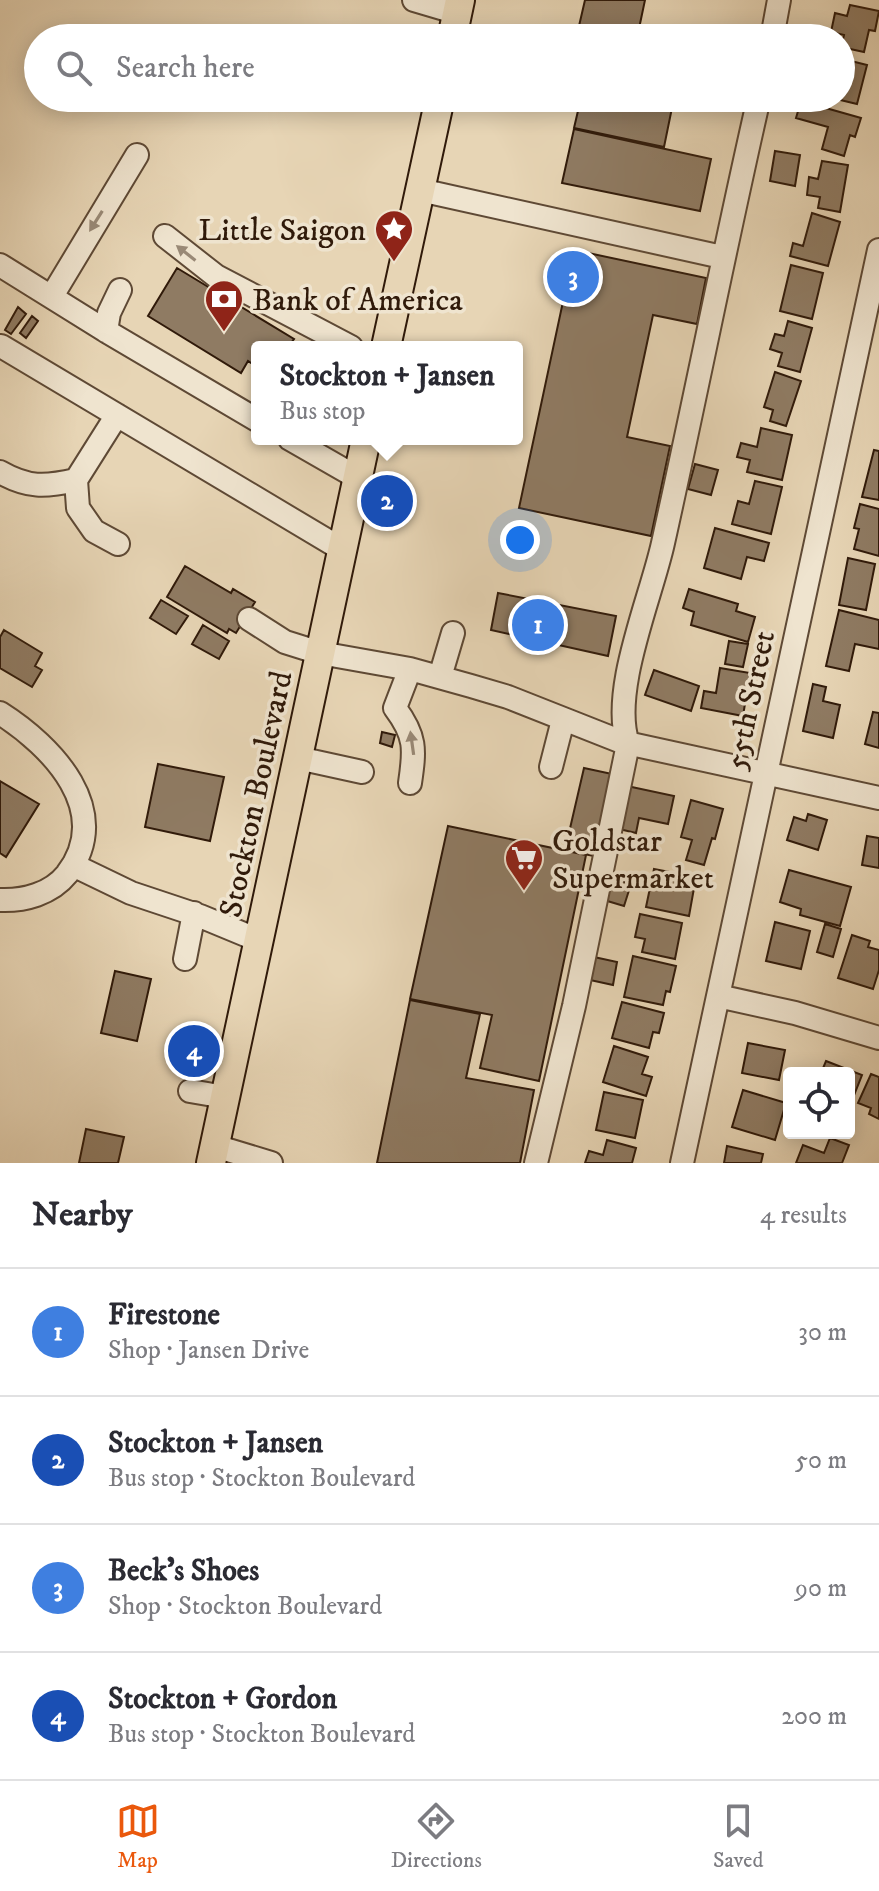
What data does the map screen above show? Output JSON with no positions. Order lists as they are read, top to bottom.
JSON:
{
  "streets": {
    "main road": ["Stockton Boulevard"],
    "street": ["55th Street"]
  },
  "places": {
    "place": ["Little Saigon"],
    "bank": ["Bank of America"],
    "supermarket": ["Goldstar Supermarket"]
  },
  "page": {
    "search": "Search here",
    "pins": [
      "3",
      "2",
      "1",
      "4"
    ],
    "popup": ["Stockton + Jansen", "Bus stop"],
    "heading": ["Nearby", "4 results"],
    "list": [
      {
        "mark": "1",
        "name": "Firestone",
        "note": "Shop · Jansen Drive",
        "value": "30 m"
      },
      {
        "mark": "2",
        "name": "Stockton + Jansen",
        "note": "Bus stop · Stockton Boulevard",
        "value": "50 m"
      },
      {
        "mark": "3",
        "name": "Beck's Shoes",
        "note": "Shop · Stockton Boulevard",
        "value": "90 m"
      },
      {
        "mark": "4",
        "name": "Stockton + Gordon",
        "note": "Bus stop · Stockton Boulevard",
        "value": "200 m"
      }
    ],
    "nav": ["Map", "Directions", "Saved"]
  }
}
